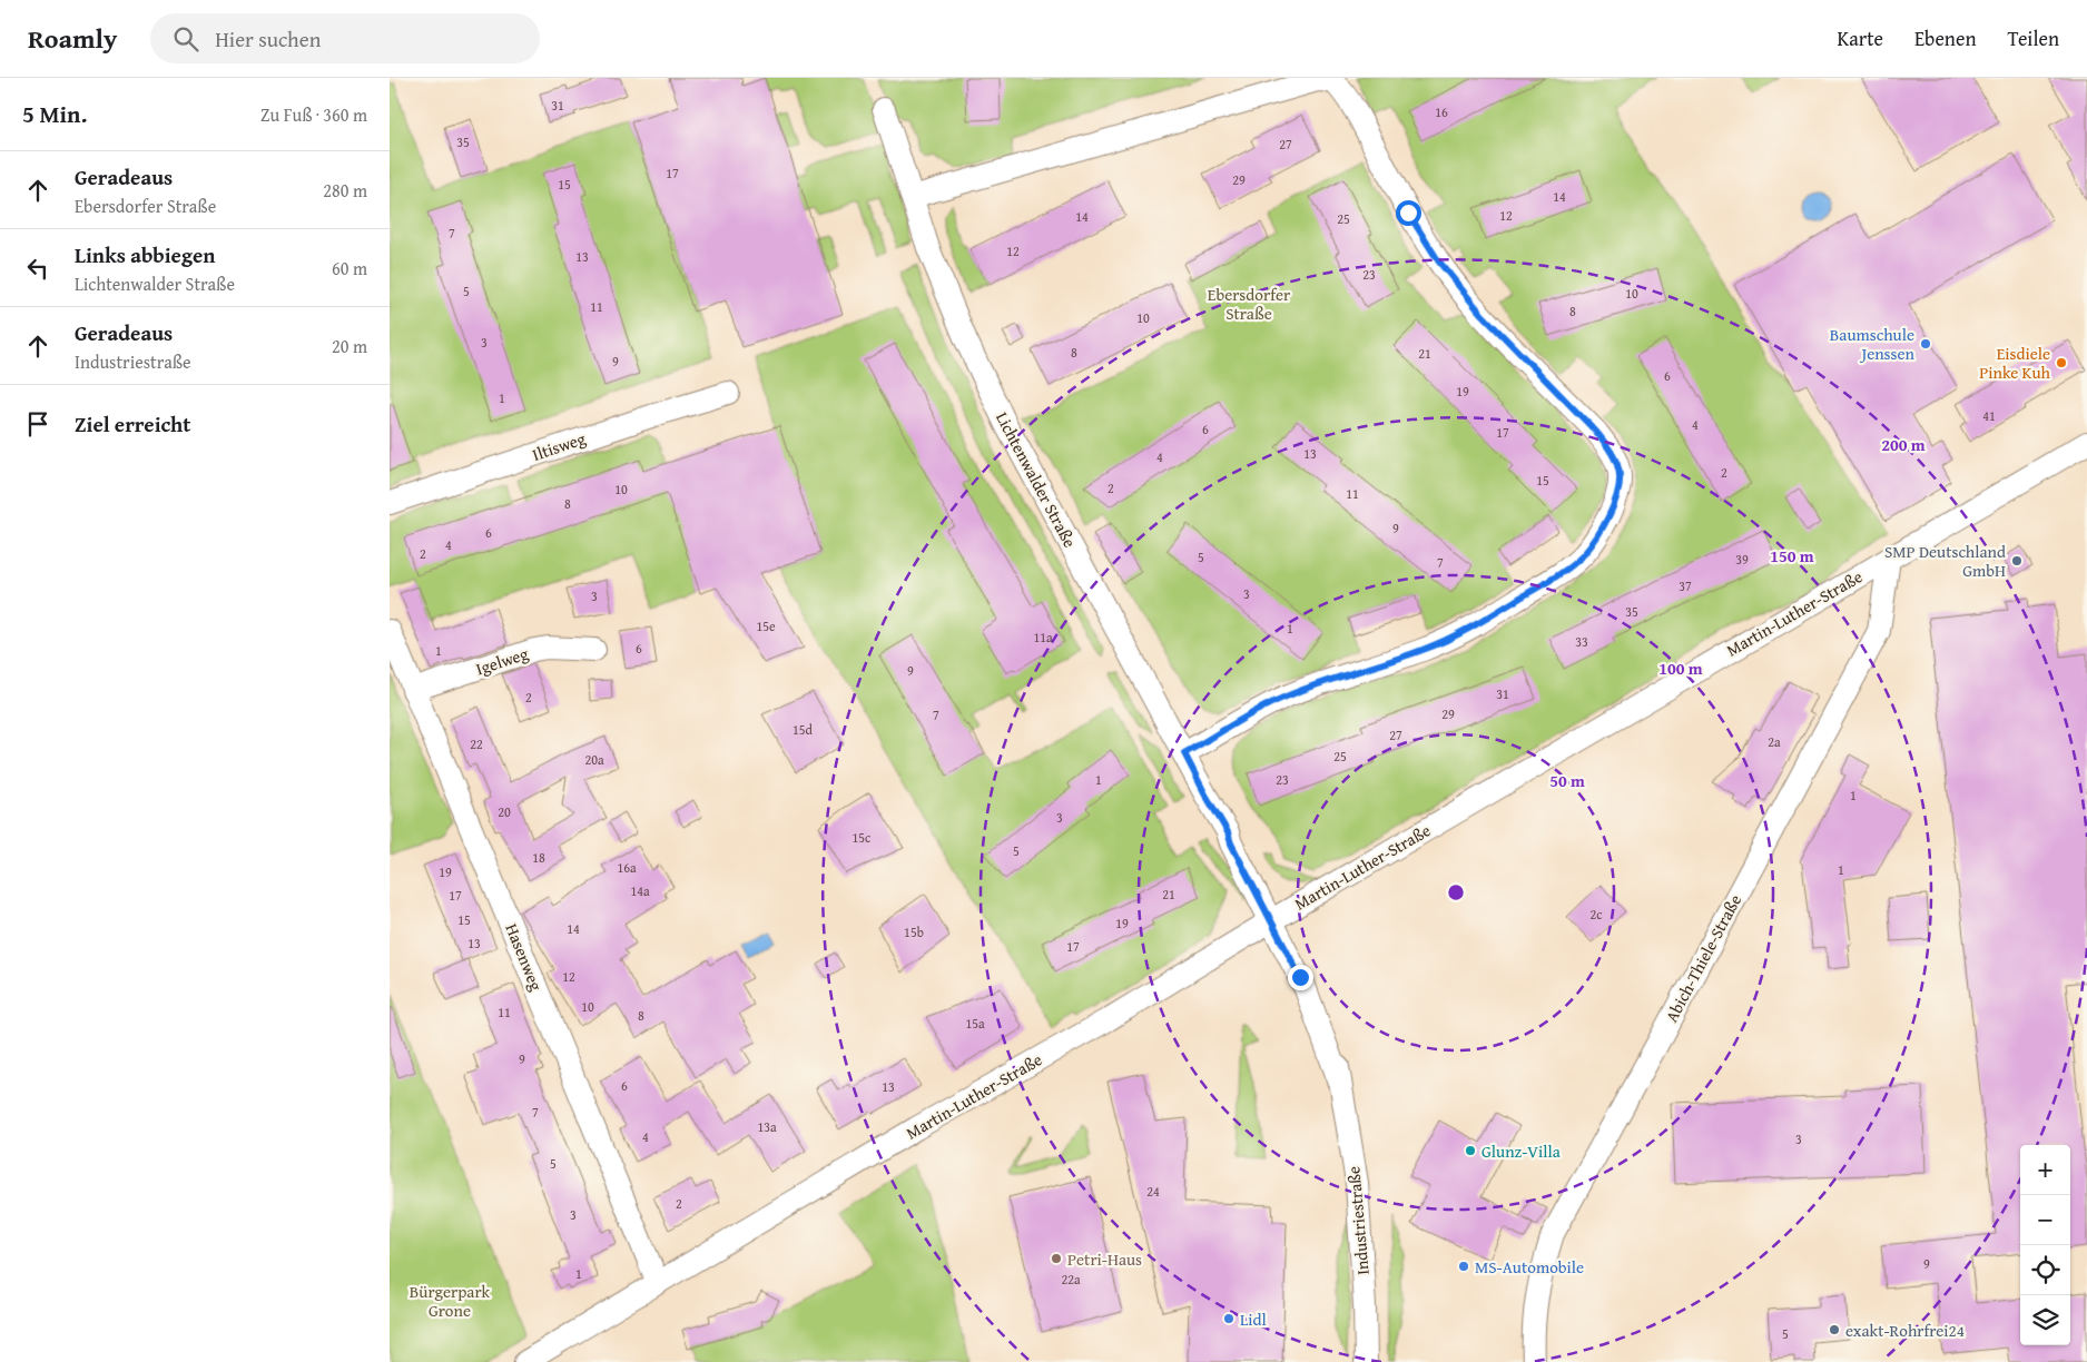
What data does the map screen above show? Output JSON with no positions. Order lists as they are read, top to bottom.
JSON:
{
  "streets": {
    "street": [
      "Iltisweg",
      "Lichtenwalder Straße",
      "Martin-Luther-Straße",
      "Igelweg",
      "Hasenweg",
      "Abich-Thiele-Straße",
      "Industriestraße"
    ]
  },
  "crossings": [
    ["Lichtenwalder Straße", "Martin-Luther-Straße"],
    ["Lichtenwalder Straße", "Industriestraße"],
    ["Martin-Luther-Straße", "Hasenweg"],
    ["Martin-Luther-Straße", "Abich-Thiele-Straße"],
    ["Martin-Luther-Straße", "Industriestraße"],
    ["Igelweg", "Hasenweg"]
  ],
  "parks": ["Ebersdorfer Straße", "Bürgerpark Grone"],
  "places": [
    "Baumschule Jenssen",
    "Eisdiele Pinke Kuh",
    "SMP Deutschland GmbH",
    "Glunz-Villa",
    "Petri-Haus",
    "MS-Automobile",
    "Lidl",
    "exakt-Rohrfrei24"
  ],
  "house_numbers": [
    "31",
    "16",
    "35",
    "27",
    "17",
    "29",
    "15",
    "14",
    "12",
    "14",
    "25",
    "7",
    "12",
    "13",
    "23",
    "5",
    "10",
    "11",
    "8",
    "10",
    "3",
    "8",
    "21",
    "9",
    "6",
    "19",
    "1",
    "41",
    "4",
    "6",
    "17",
    "13",
    "4",
    "2",
    "15",
    "2",
    "10",
    "11",
    "8",
    "9",
    "6",
    "4",
    "2",
    "5",
    "39",
    "7",
    "37",
    "3",
    "3",
    "35",
    "15e",
    "1",
    "11a",
    "33",
    "6",
    "1",
    "9",
    "31",
    "2",
    "29",
    "7",
    "15d",
    "27",
    "2a",
    "22",
    "25",
    "20a",
    "1",
    "23",
    "1",
    "20",
    "3",
    "15c",
    "5",
    "18",
    "16a",
    "1",
    "19",
    "14a",
    "21",
    "17",
    "2c",
    "15",
    "19",
    "14",
    "15b",
    "13",
    "17",
    "12",
    "10",
    "11",
    "8",
    "15a",
    "9",
    "6",
    "13",
    "7",
    "13a",
    "4",
    "3",
    "5",
    "24",
    "2",
    "3",
    "9",
    "1",
    "22a",
    "5"
  ],
  "page": {
    "header": "Roamly",
    "search": "Hier suchen",
    "nav": ["Karte", "Ebenen", "Teilen"],
    "heading": ["5 Min.", "Zu Fuß · 360 m"],
    "list": [
      ["Geradeaus", "Ebersdorfer Straße", "280 m"],
      ["Links abbiegen", "Lichtenwalder Straße", "60 m"],
      ["Geradeaus", "Industriestraße", "20 m"],
      "Ziel erreicht"
    ],
    "map_buttons": ["+", "−"]
  },
  "rings": [
    "200 m",
    "150 m",
    "100 m",
    "50 m"
  ]
}
